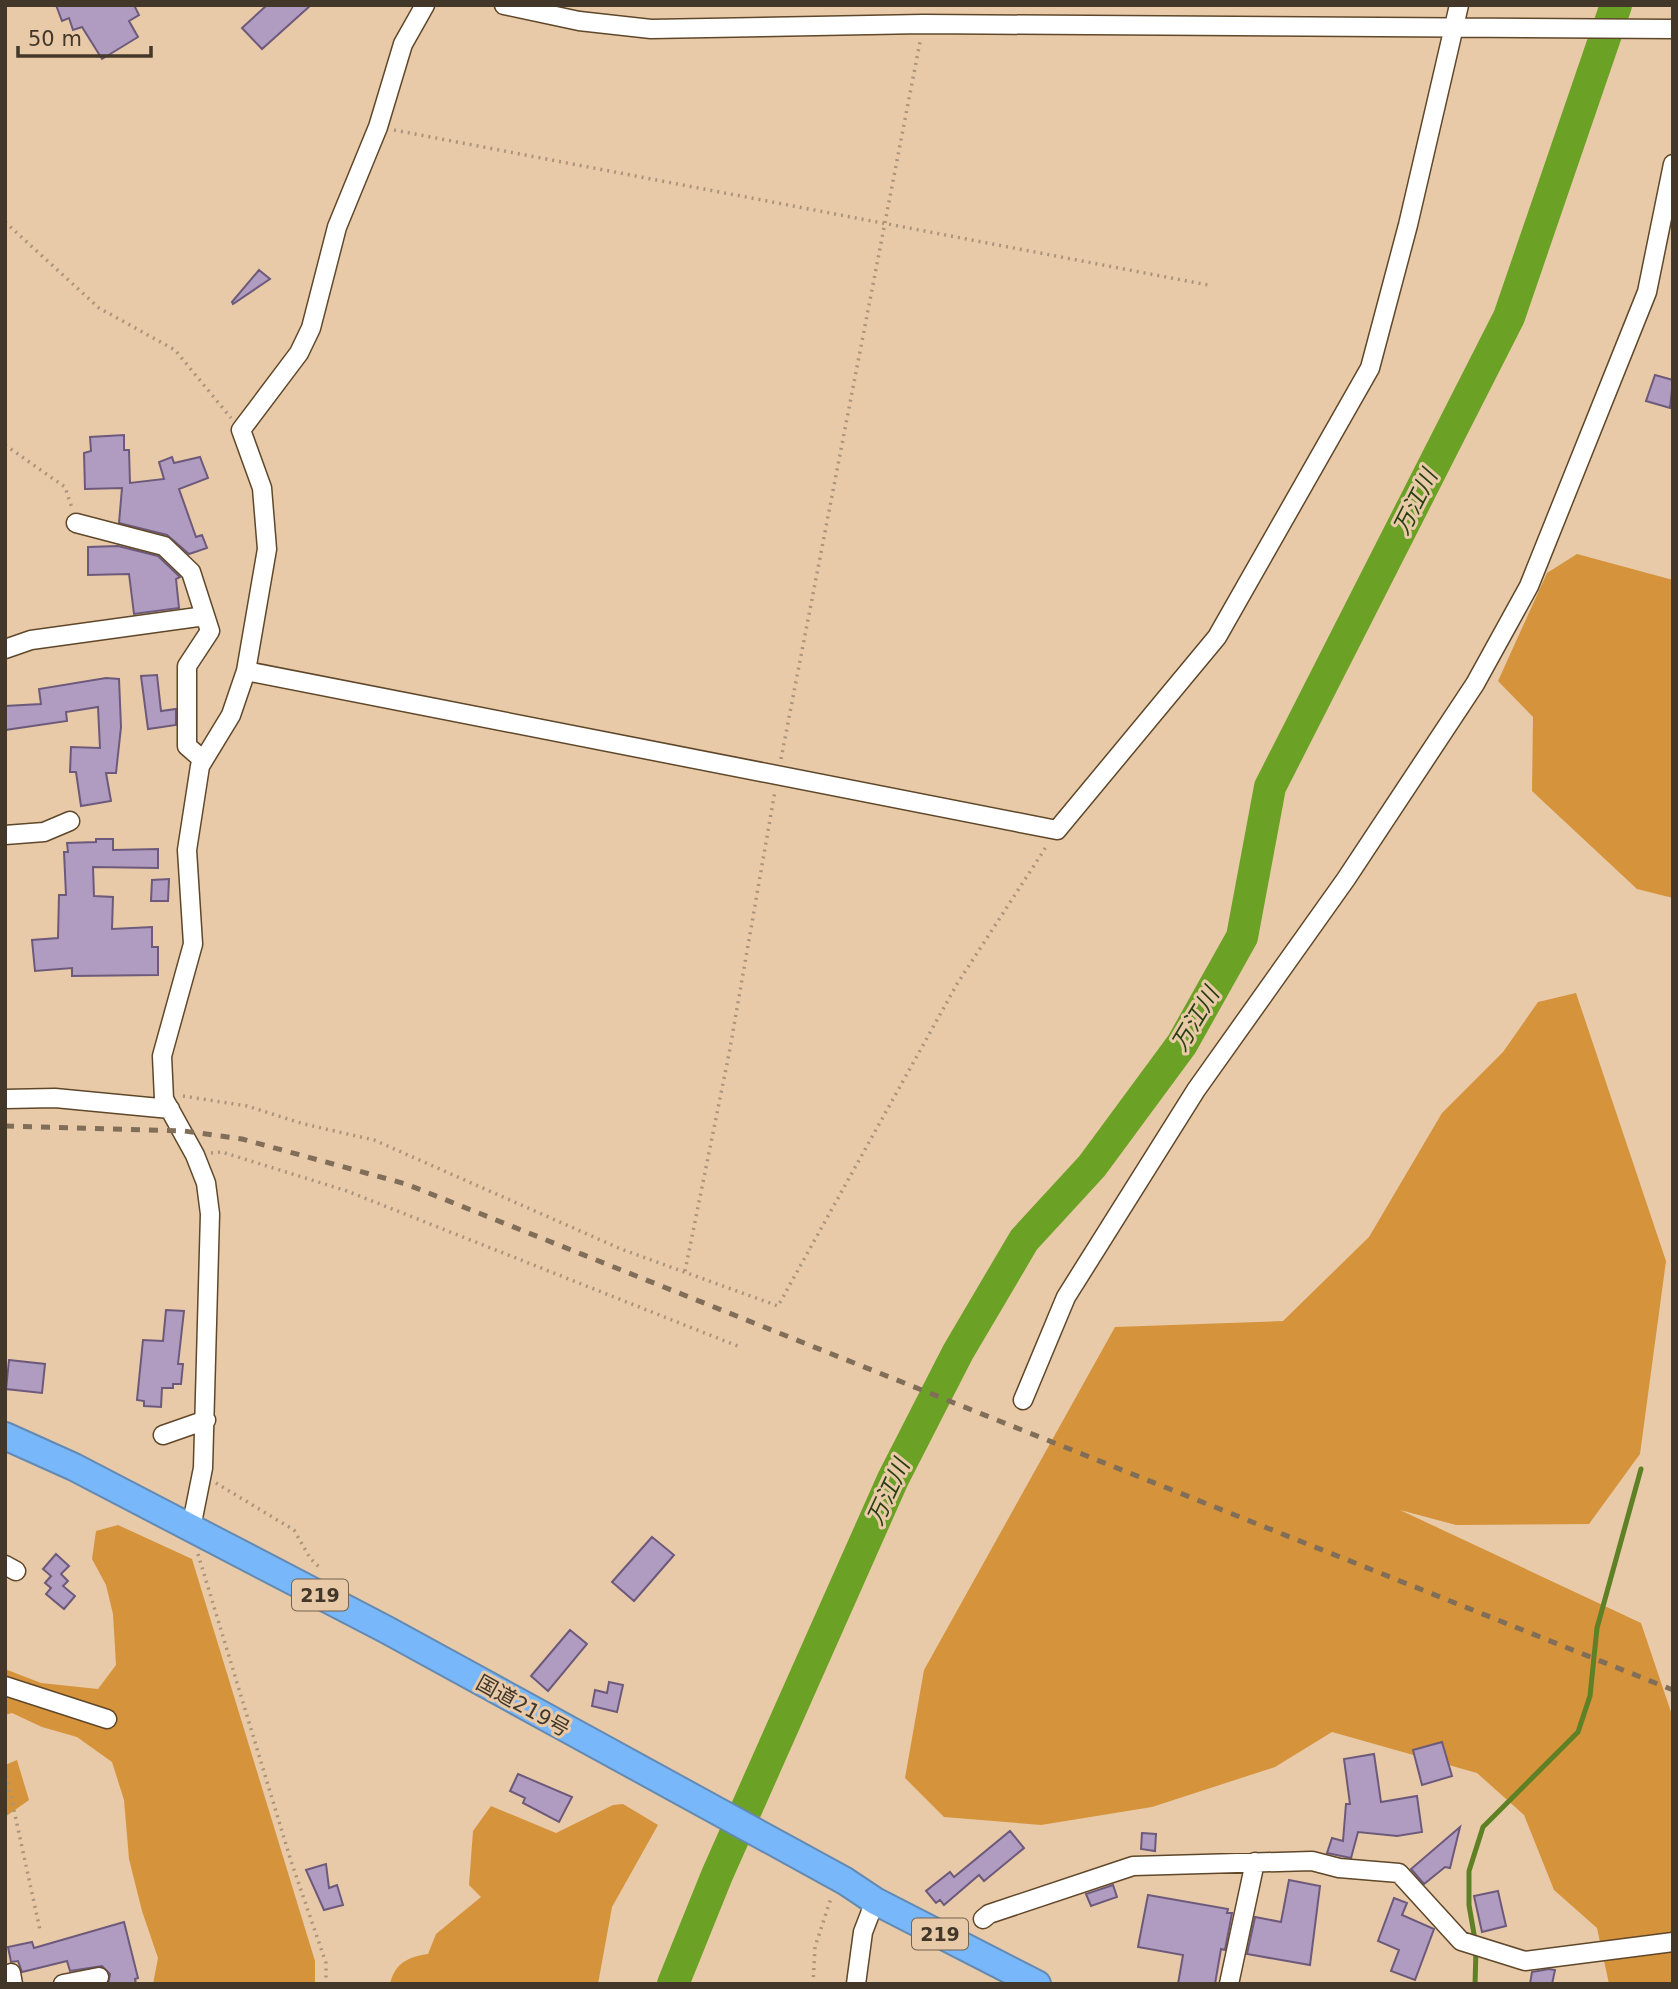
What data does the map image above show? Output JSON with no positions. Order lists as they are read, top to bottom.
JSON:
{
  "streets": {
    "highway": ["219", "国道219号"]
  },
  "water": ["万江川"],
  "scale_bar": "50 m"
}
